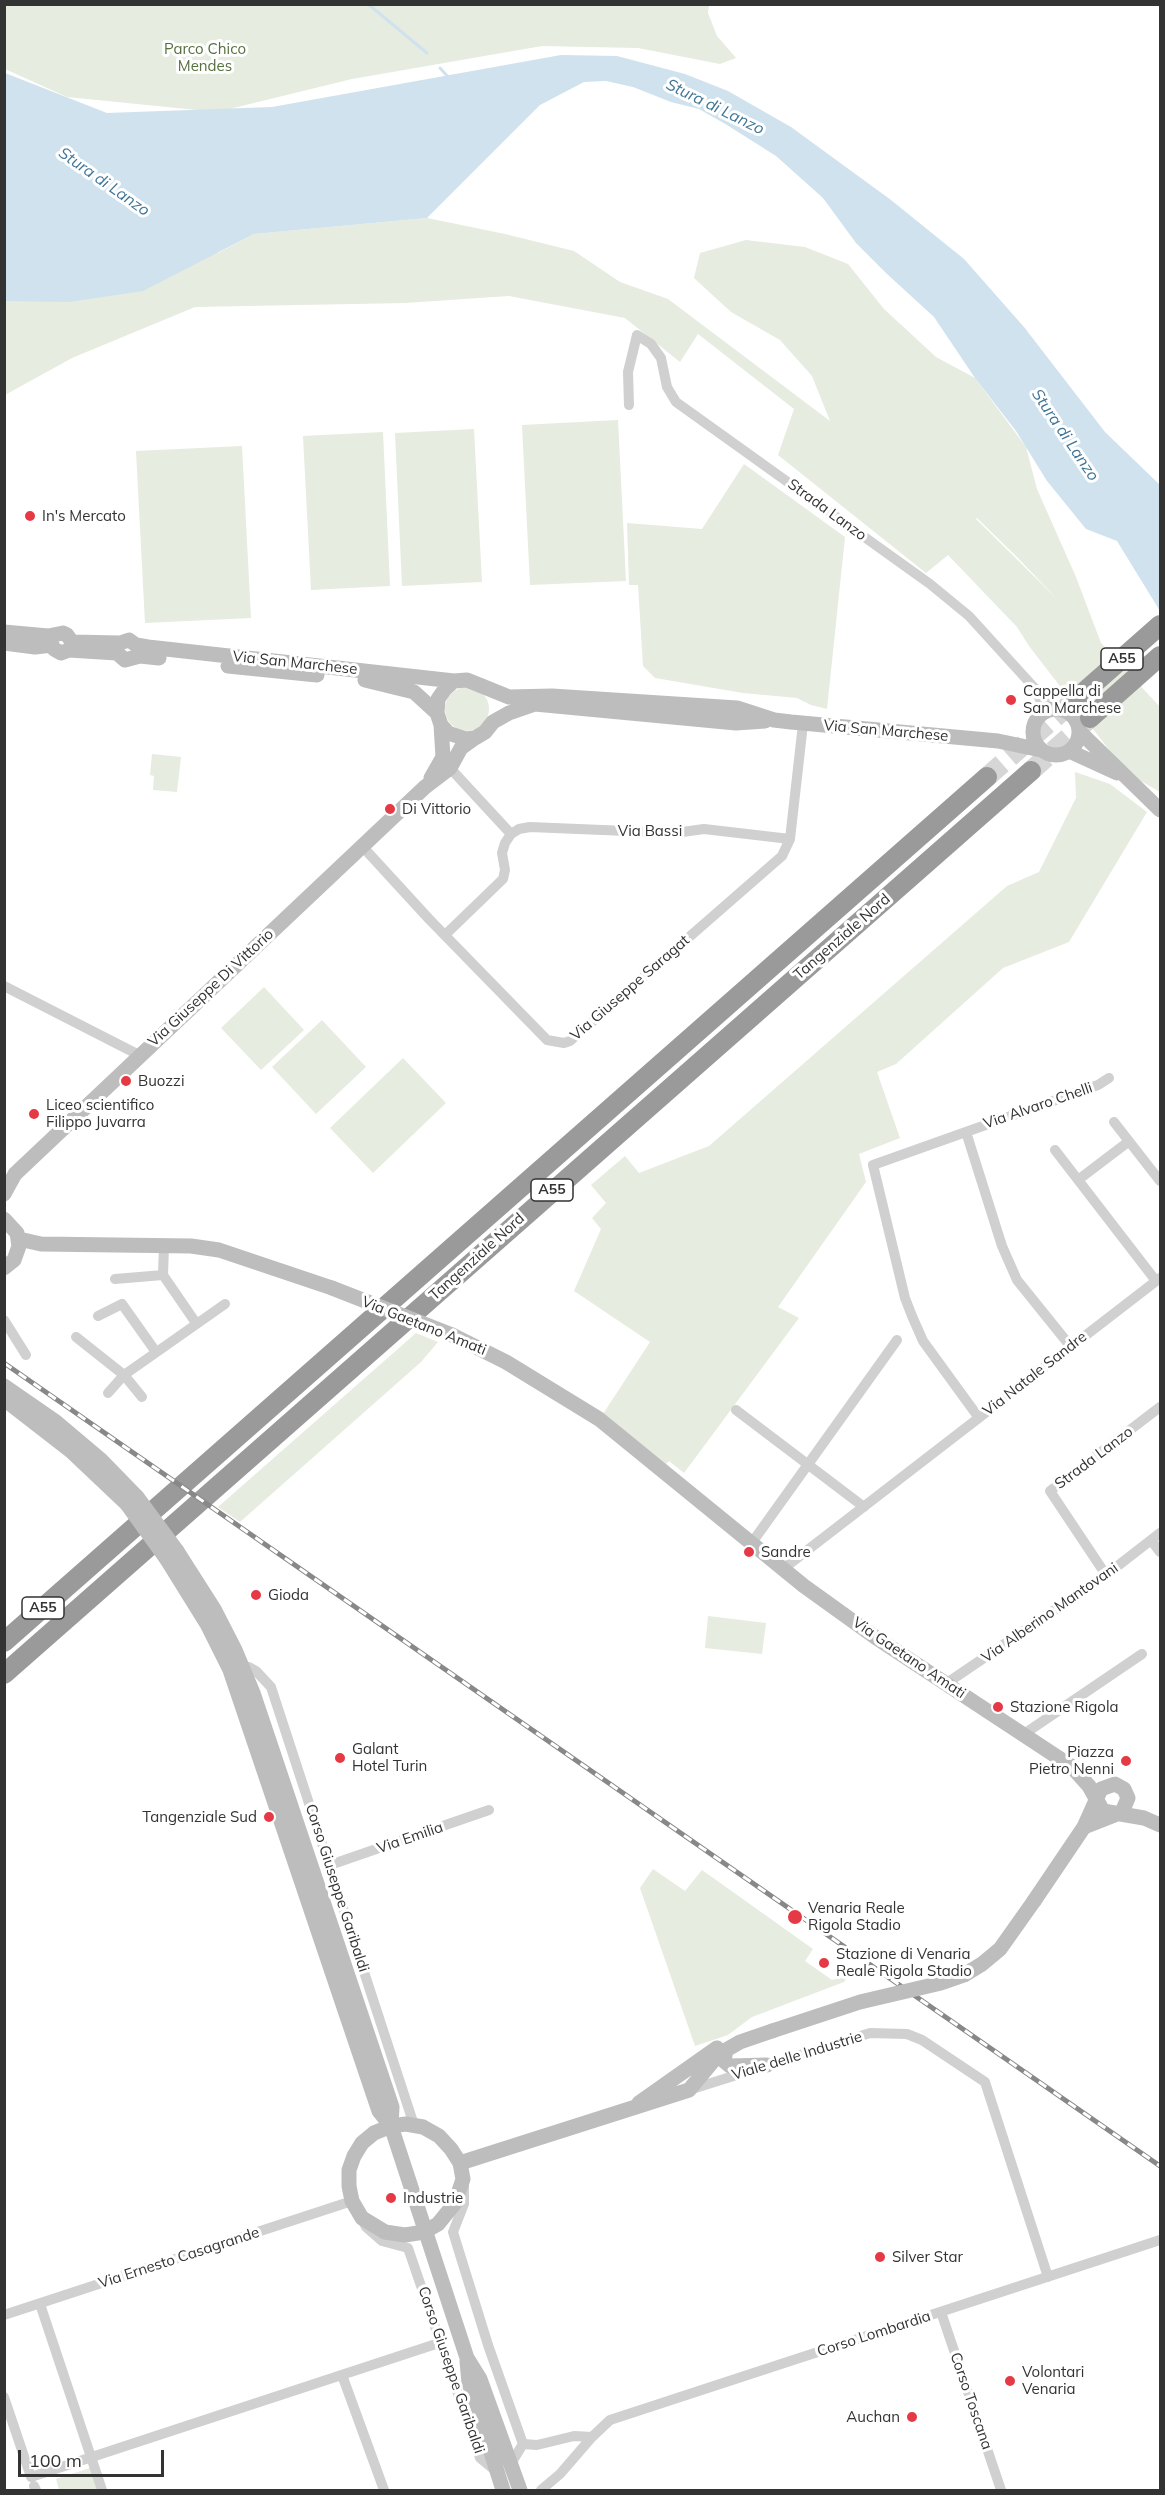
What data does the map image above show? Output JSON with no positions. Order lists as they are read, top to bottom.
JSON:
{
  "streets": {
    "highway": ["A55", "Tangenziale Nord"],
    "street": [
      "Strada Lanzo",
      "Via San Marchese",
      "Via Bassi",
      "Via Giuseppe Di Vittorio",
      "Via Giuseppe Saragat",
      "Via Alvaro Chelli",
      "Via Gaetano Amati",
      "Via Natale Sandre",
      "Via Alberino Mantovani",
      "Via Emilia",
      "Corso Giuseppe Garibaldi",
      "Viale delle Industrie",
      "Via Ernesto Casagrande",
      "Corso Lombardia",
      "Corso Toscana"
    ]
  },
  "crossings": [
    ["Strada Lanzo", "A55"],
    ["Strada Lanzo", "Via San Marchese"],
    ["Strada Lanzo", "Via Alberino Mantovani"],
    ["A55", "Via San Marchese"],
    ["Via San Marchese", "Via Giuseppe Di Vittorio"],
    ["Via San Marchese", "Via Giuseppe Saragat"],
    ["Via Bassi", "Via Giuseppe Saragat"],
    ["Via Giuseppe Di Vittorio", "Via Giuseppe Saragat"],
    ["Via Alvaro Chelli", "Via Natale Sandre"],
    ["Via Gaetano Amati", "Via Natale Sandre"],
    ["Via Gaetano Amati", "Via Alberino Mantovani"],
    ["Via Emilia", "Corso Giuseppe Garibaldi"],
    ["Corso Giuseppe Garibaldi", "Via Ernesto Casagrande"],
    ["Viale delle Industrie", "Corso Lombardia"],
    ["Corso Lombardia", "Corso Toscana"]
  ],
  "water": ["Stura di Lanzo"],
  "parks": ["Parco Chico Mendes"],
  "places": [
    "In's Mercato",
    "Cappella di San Marchese",
    "Di Vittorio",
    "Buozzi",
    "Liceo scientifico Filippo Juvarra",
    "Sandre",
    "Gioda",
    "Stazione Rigola",
    "Galant Hotel Turin",
    "Piazza Pietro Nenni",
    "Tangenziale Sud",
    "Venaria Reale Rigola Stadio",
    "Stazione di Venaria Reale Rigola Stadio",
    "Industrie",
    "Silver Star",
    "Volontari Venaria",
    "Auchan"
  ],
  "scale_bar": "100 m"
}
